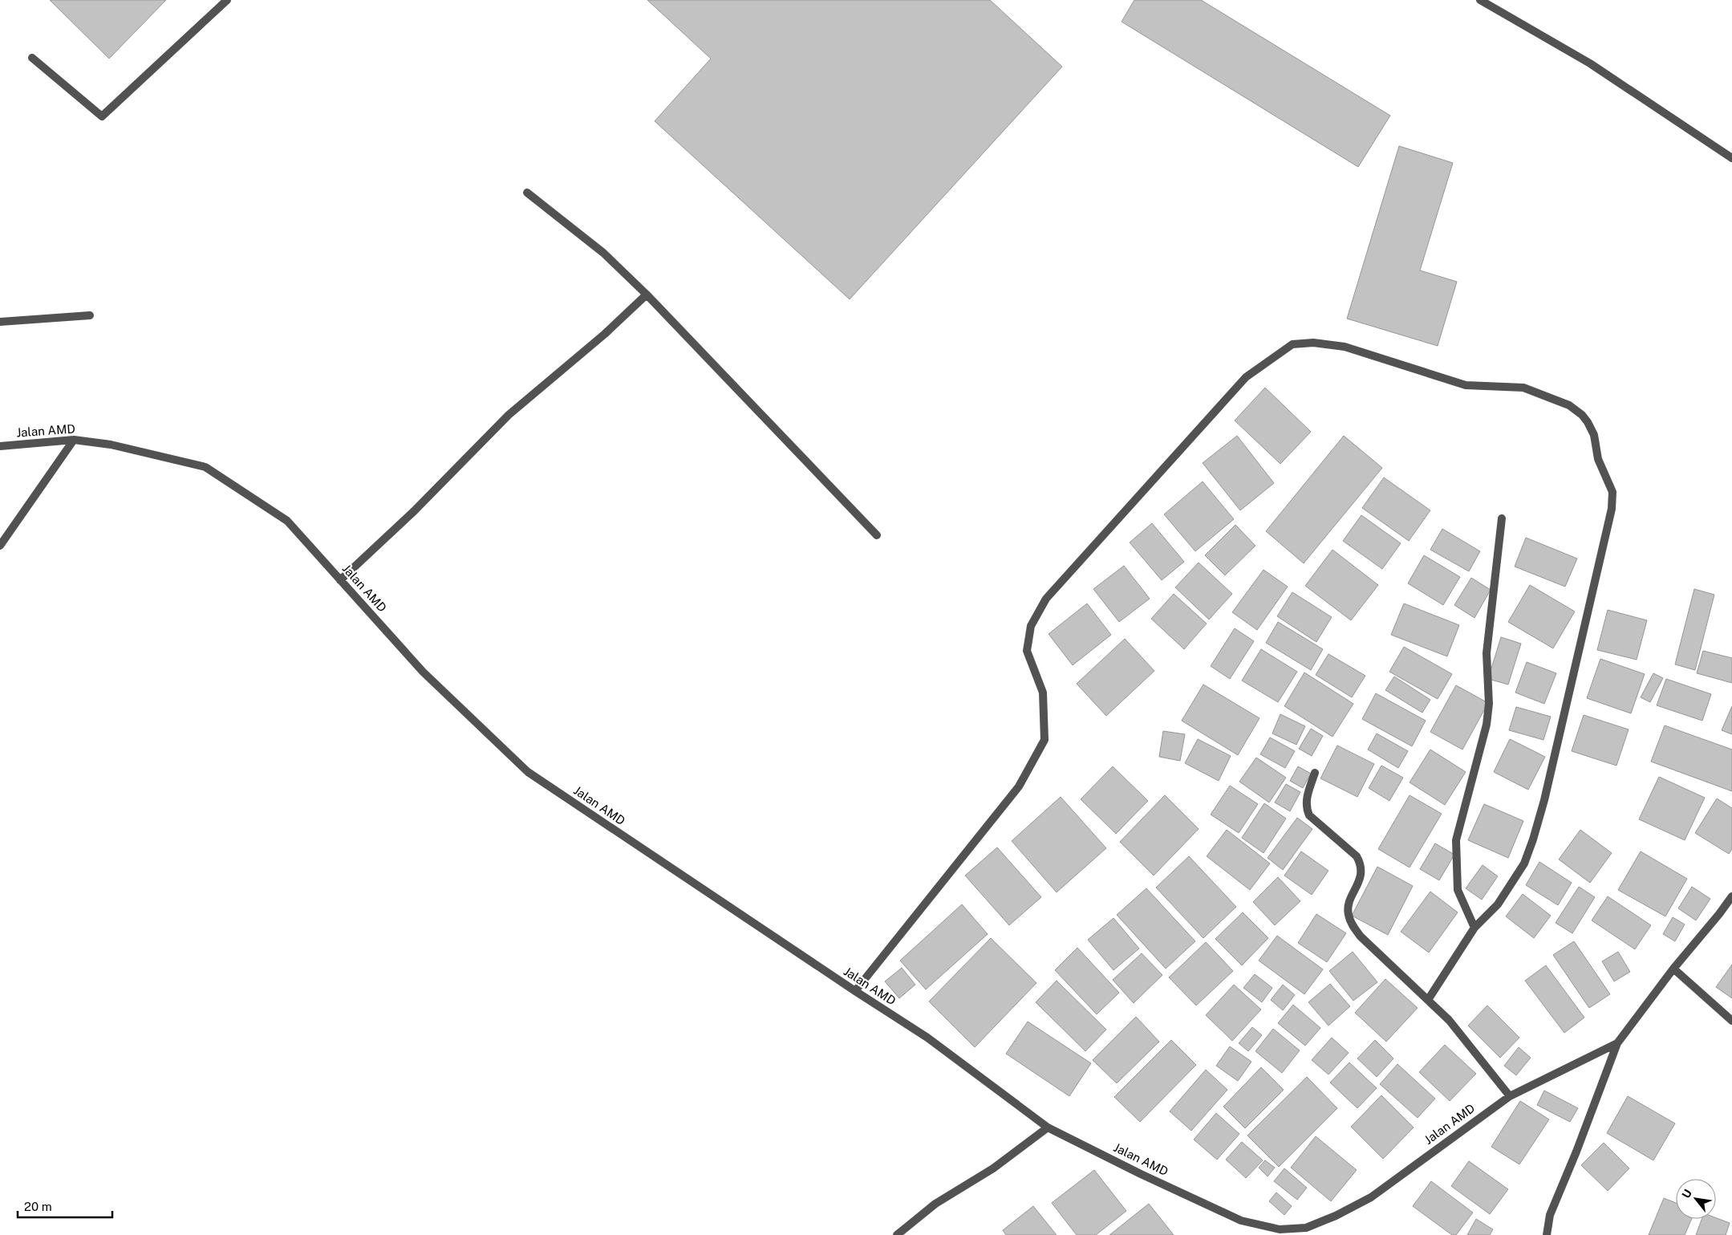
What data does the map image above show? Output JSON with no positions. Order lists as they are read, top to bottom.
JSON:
{
  "streets": {
    "street": ["Jalan AMD"]
  },
  "scale_bar": "20 m",
  "north": "top left"
}
